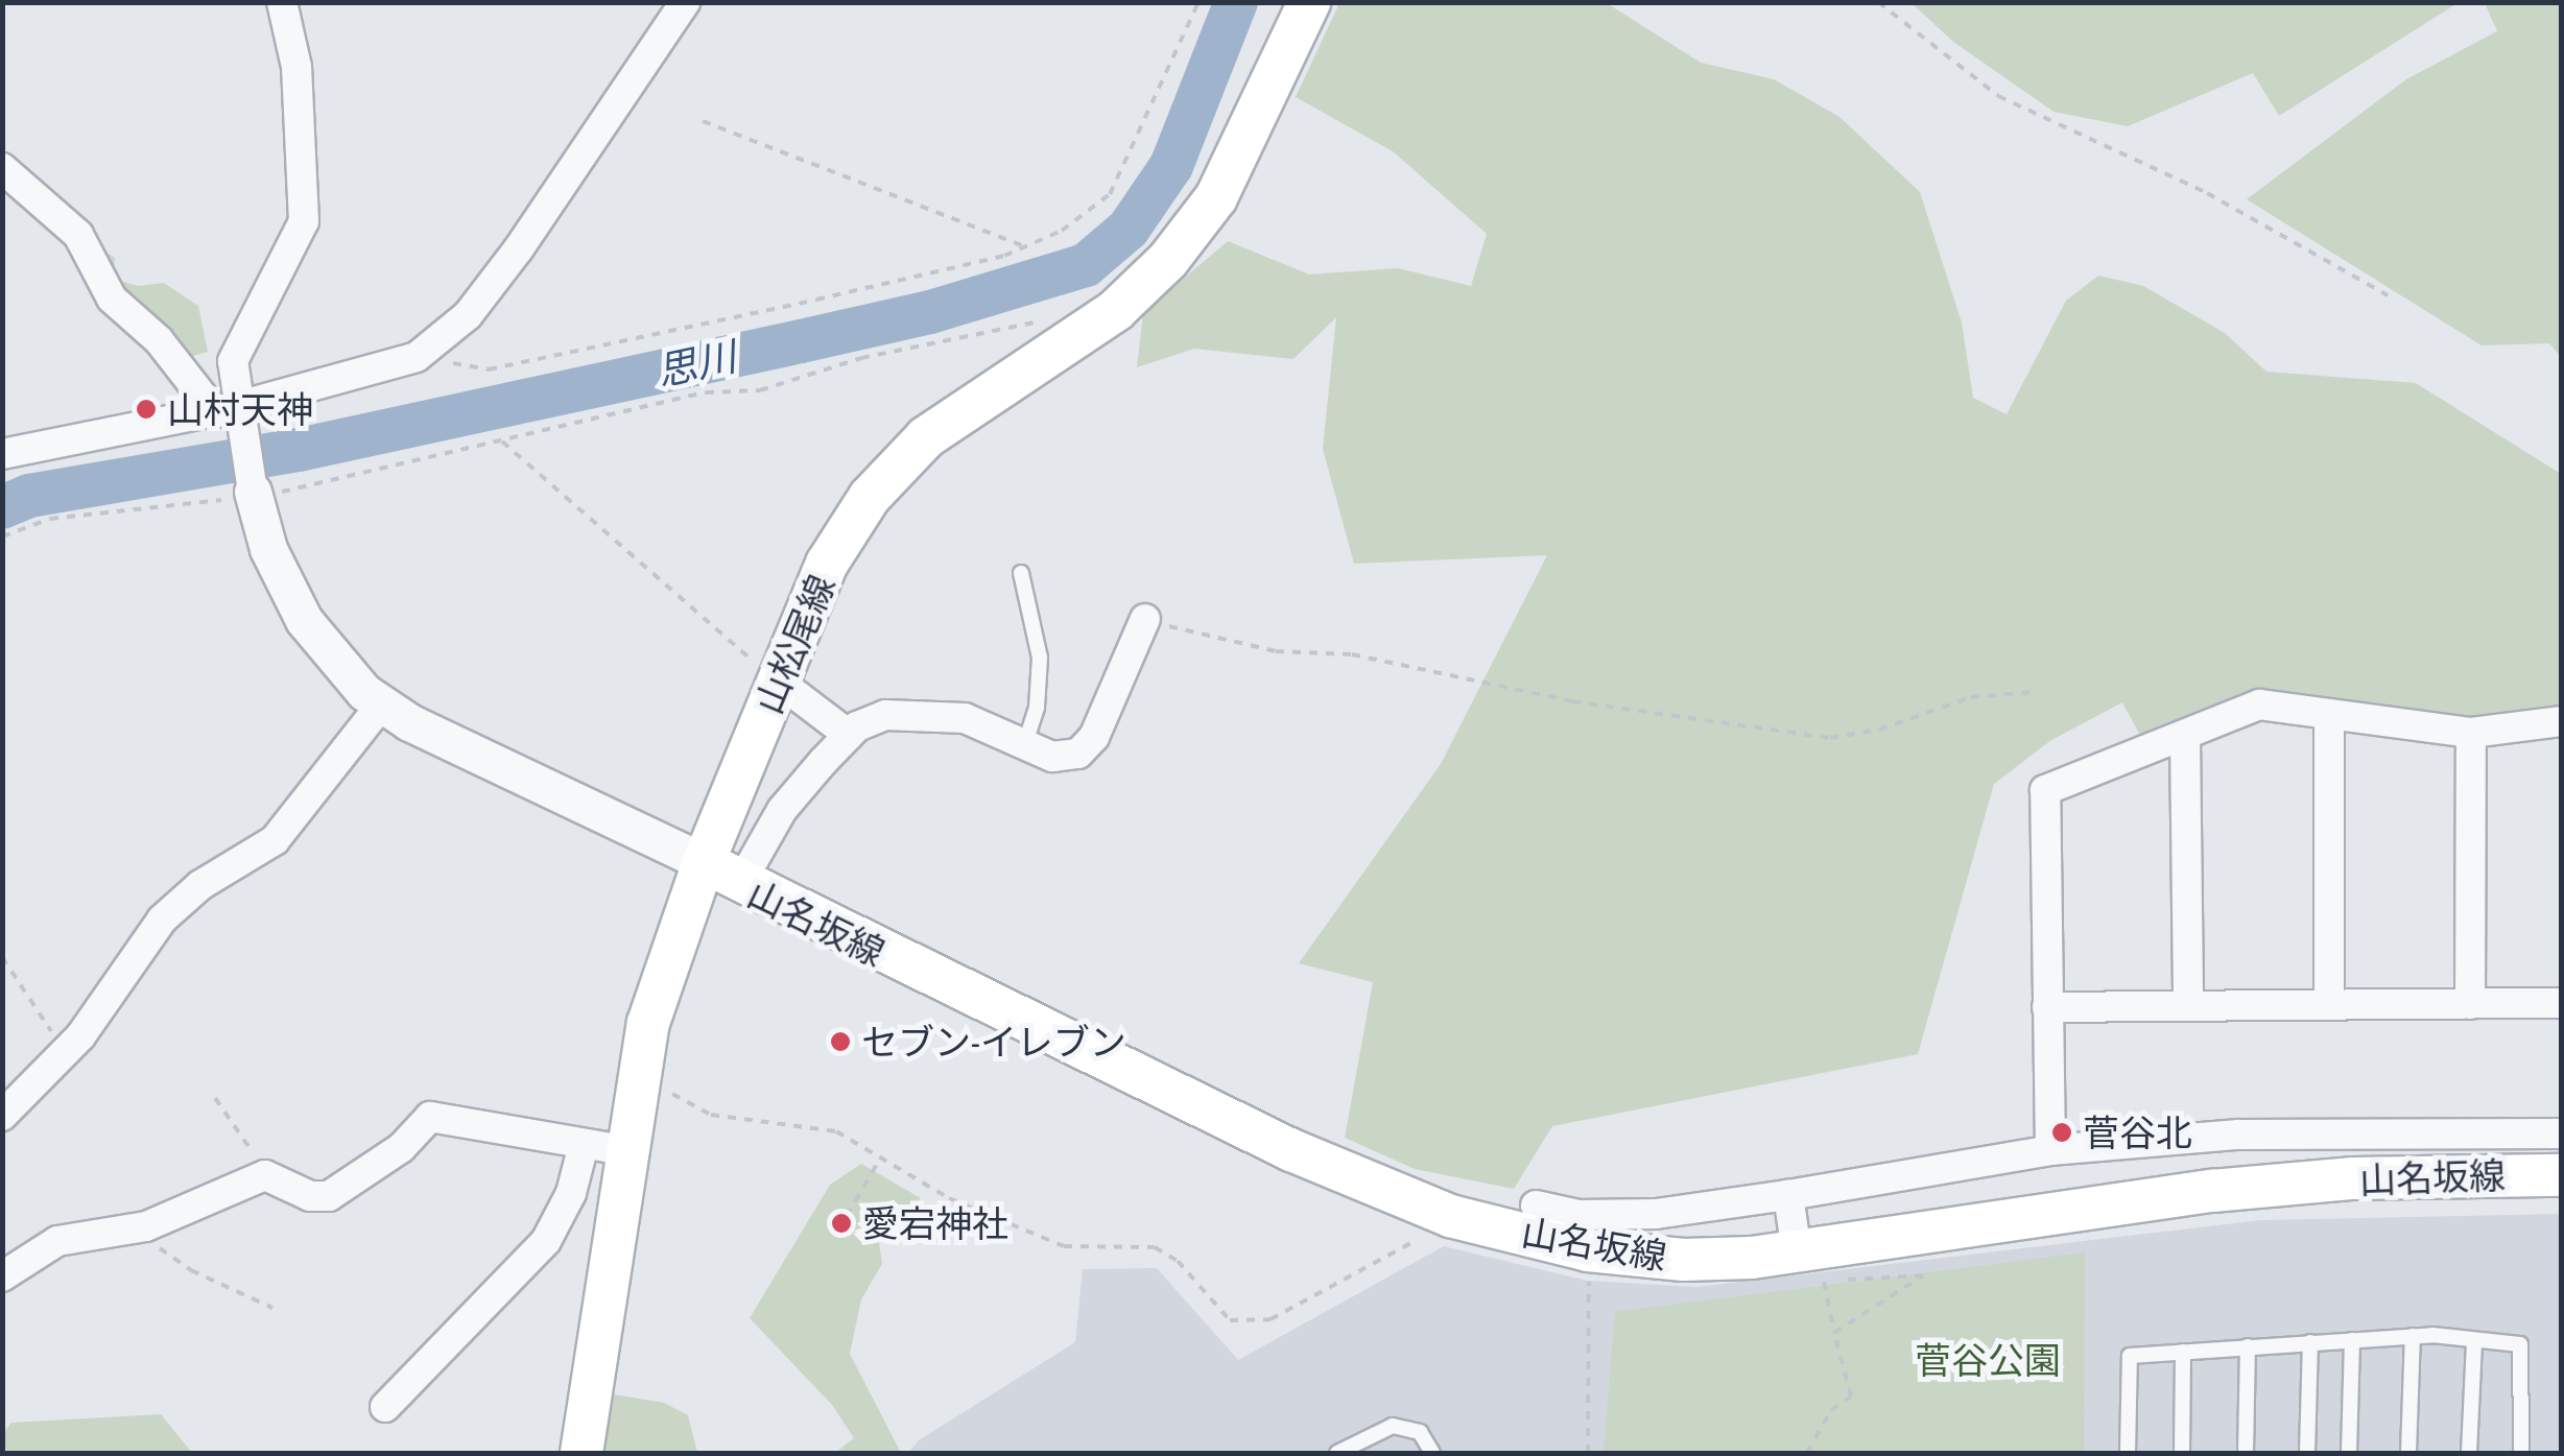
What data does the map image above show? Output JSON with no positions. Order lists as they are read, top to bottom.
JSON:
{
  "streets": {
    "main road": ["山松尾線", "山名坂線"]
  },
  "crossings": [
    ["山松尾線", "山名坂線"]
  ],
  "water": ["思川"],
  "parks": ["菅谷公園"],
  "places": [
    "山村天神",
    "セブン-イレブン",
    "菅谷北",
    "愛宕神社"
  ]
}
